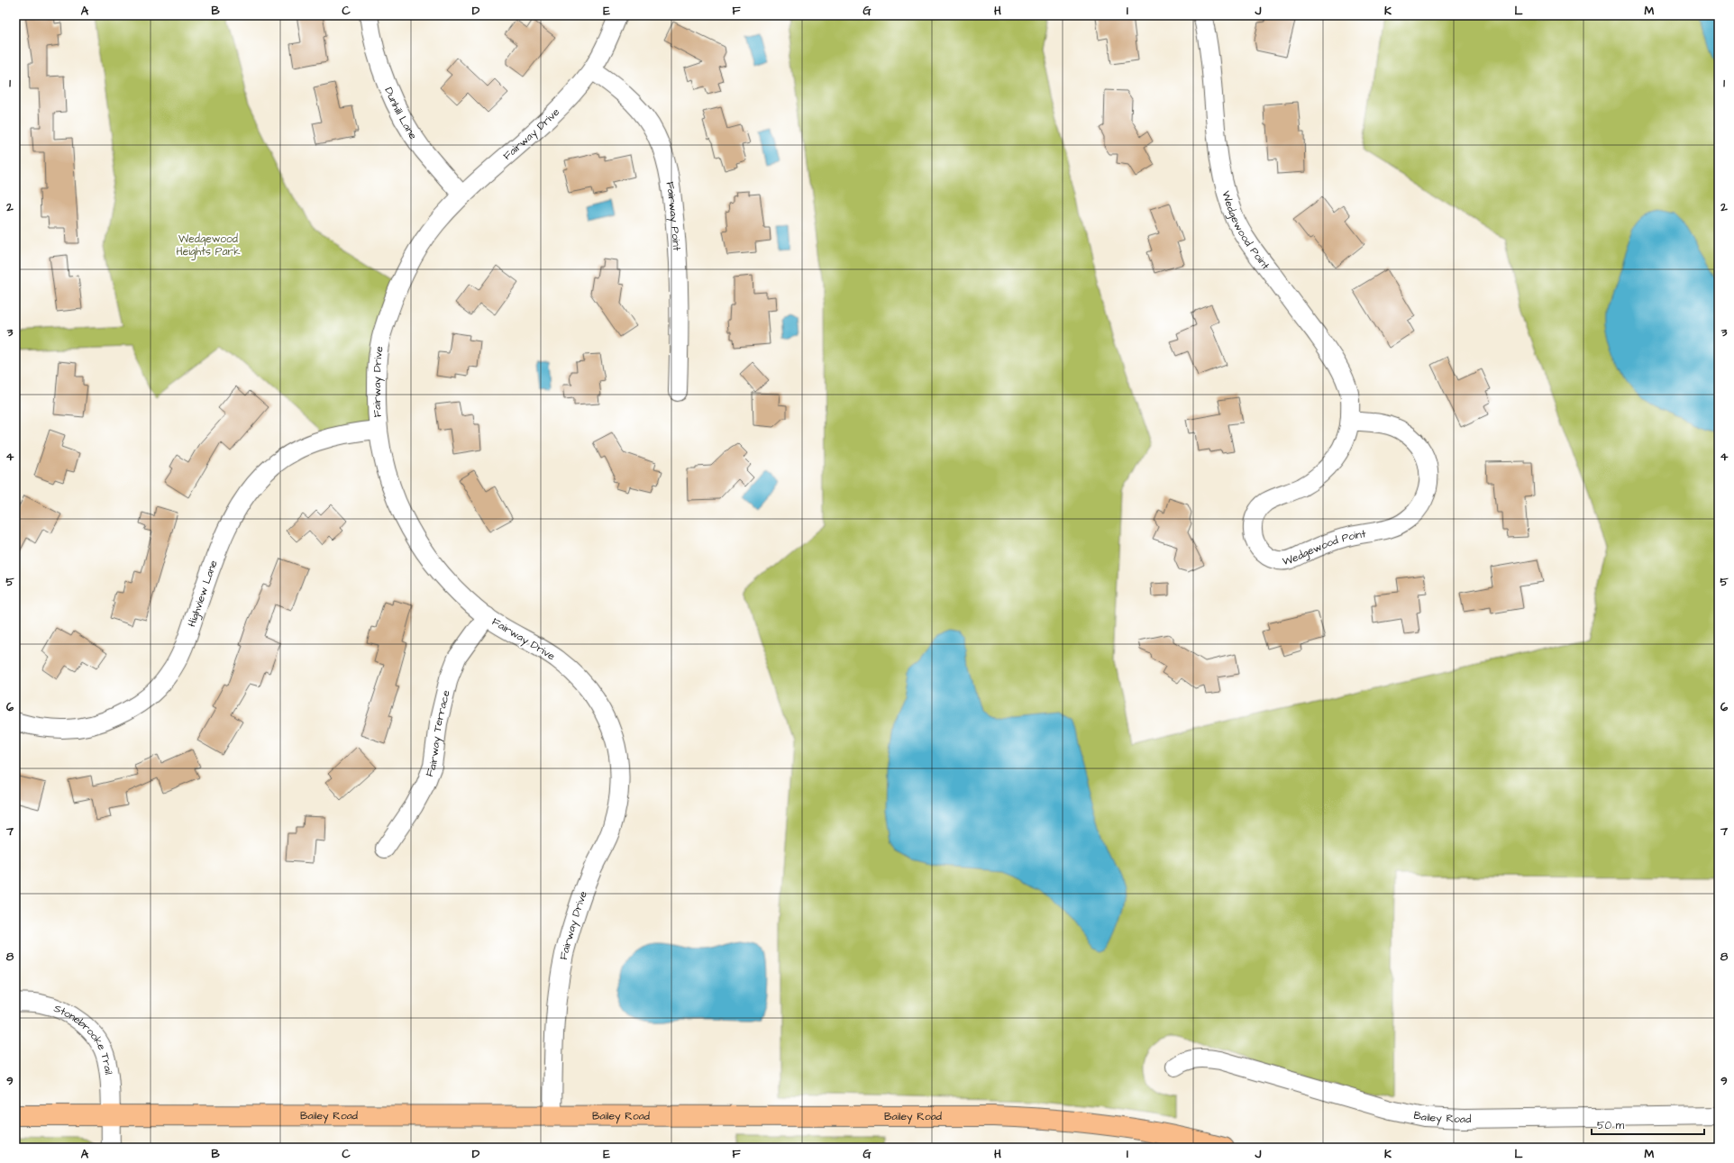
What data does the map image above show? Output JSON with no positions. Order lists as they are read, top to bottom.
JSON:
{
  "streets": {
    "main road": ["Bailey Road"],
    "street": [
      "Dunhill Lane",
      "Fairway Drive",
      "Fairway Point",
      "Wedgewood Point",
      "Highview Lane",
      "Fairway Terrace",
      "Stonebrooke Trail"
    ]
  },
  "crossings": [
    ["Dunhill Lane", "Fairway Drive"],
    ["Fairway Drive", "Fairway Point"],
    ["Fairway Drive", "Highview Lane"],
    ["Fairway Drive", "Fairway Terrace"],
    ["Fairway Drive", "Bailey Road"],
    ["Stonebrooke Trail", "Bailey Road"]
  ],
  "parks": ["Wedgewood Heights Park"],
  "scale_bar": "50 m",
  "grid": {
    "columns": [
      "A",
      "B",
      "C",
      "D",
      "E",
      "F",
      "G",
      "H",
      "I",
      "J",
      "K",
      "L",
      "M"
    ],
    "rows": [
      "1",
      "2",
      "3",
      "4",
      "5",
      "6",
      "7",
      "8",
      "9"
    ]
  }
}
